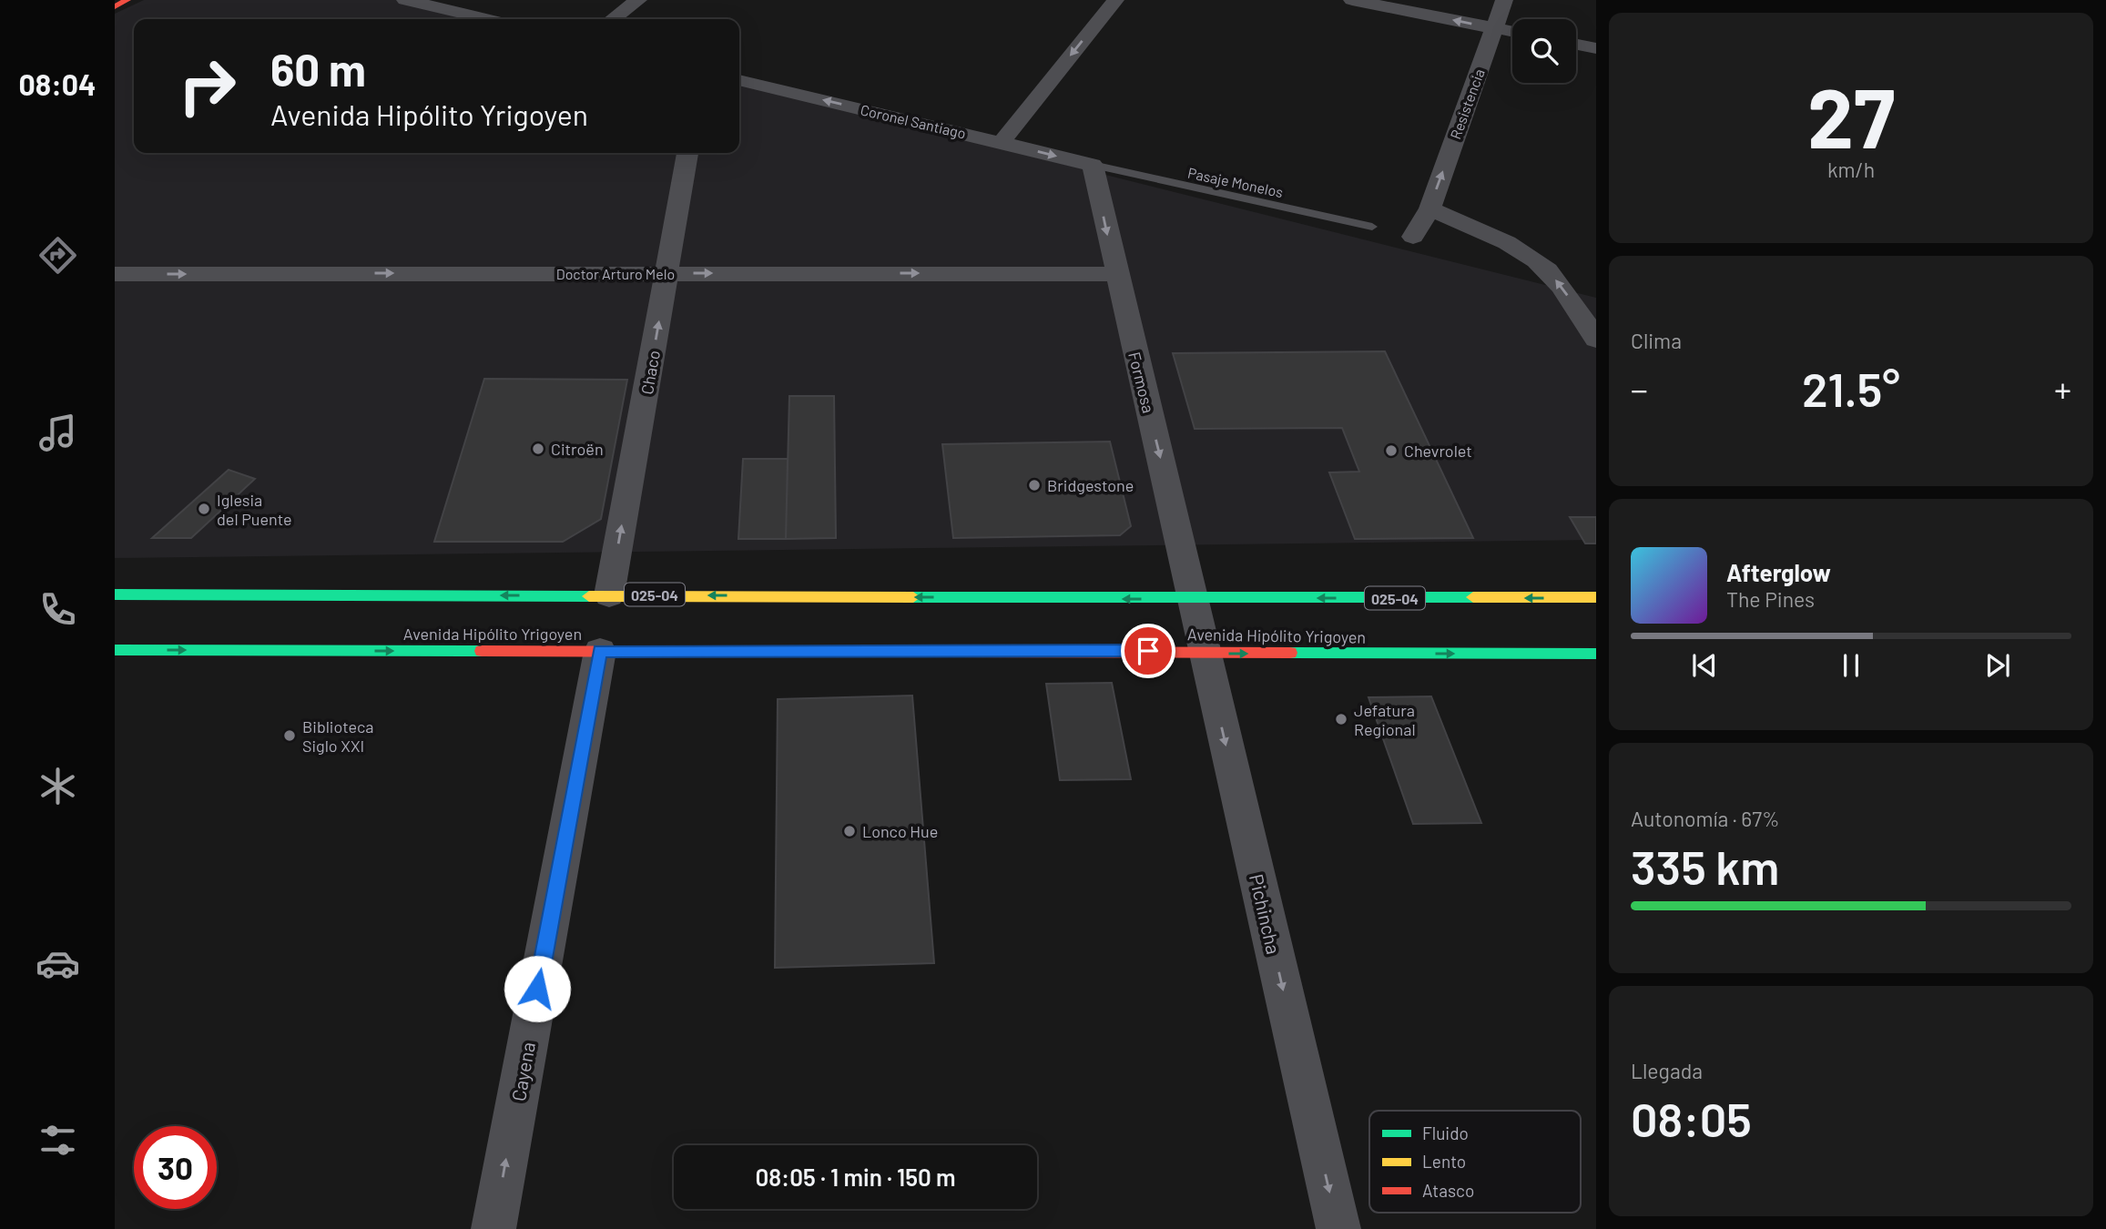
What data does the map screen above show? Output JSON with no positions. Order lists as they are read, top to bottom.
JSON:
{
  "streets": {
    "main road": ["025-04", "Avenida Hipólito Yrigoyen"],
    "street": [
      "Resistencia",
      "Coronel Santiago",
      "Doctor Arturo Melo",
      "Chaco",
      "Formosa",
      "Pichincha",
      "Cayena"
    ],
    "lane": ["Pasaje Monelos"]
  },
  "crossings": [
    ["Coronel Santiago", "Pasaje Monelos"],
    ["Coronel Santiago", "Formosa"],
    ["Pasaje Monelos", "Formosa"],
    ["Doctor Arturo Melo", "Chaco"],
    ["Doctor Arturo Melo", "Formosa"],
    ["Chaco", "025-04"],
    ["Formosa", "025-04"],
    ["Formosa", "Pichincha"],
    ["025-04", "Pichincha"],
    ["Avenida Hipólito Yrigoyen", "Pichincha"],
    ["Avenida Hipólito Yrigoyen", "Cayena"]
  ],
  "one_way": [
    "Resistencia",
    "Doctor Arturo Melo",
    "Chaco",
    "Formosa",
    "Pichincha",
    "Cayena"
  ],
  "places": [
    "Citroën",
    "Chevrolet",
    "Bridgestone",
    "Iglesia del Puente",
    "Jefatura Regional",
    "Biblioteca Siglo XXI",
    "Lonco Hue"
  ],
  "legend": ["Fluido", "Lento", "Atasco"],
  "page": {
    "tabs": "08:04",
    "tile": [
      ["27", "km/h"],
      "Clima",
      ["Autonomía · 67%", "335 km"],
      ["Llegada", "08:05"]
    ],
    "turn": ["60 m", "Avenida Hipólito Yrigoyen"],
    "heat": ["−", "21.5°", "+"],
    "song": ["Afterglow", "The Pines"],
    "limit": "30",
    "trip": "08:05 · 1 min · 150 m"
  }
}
